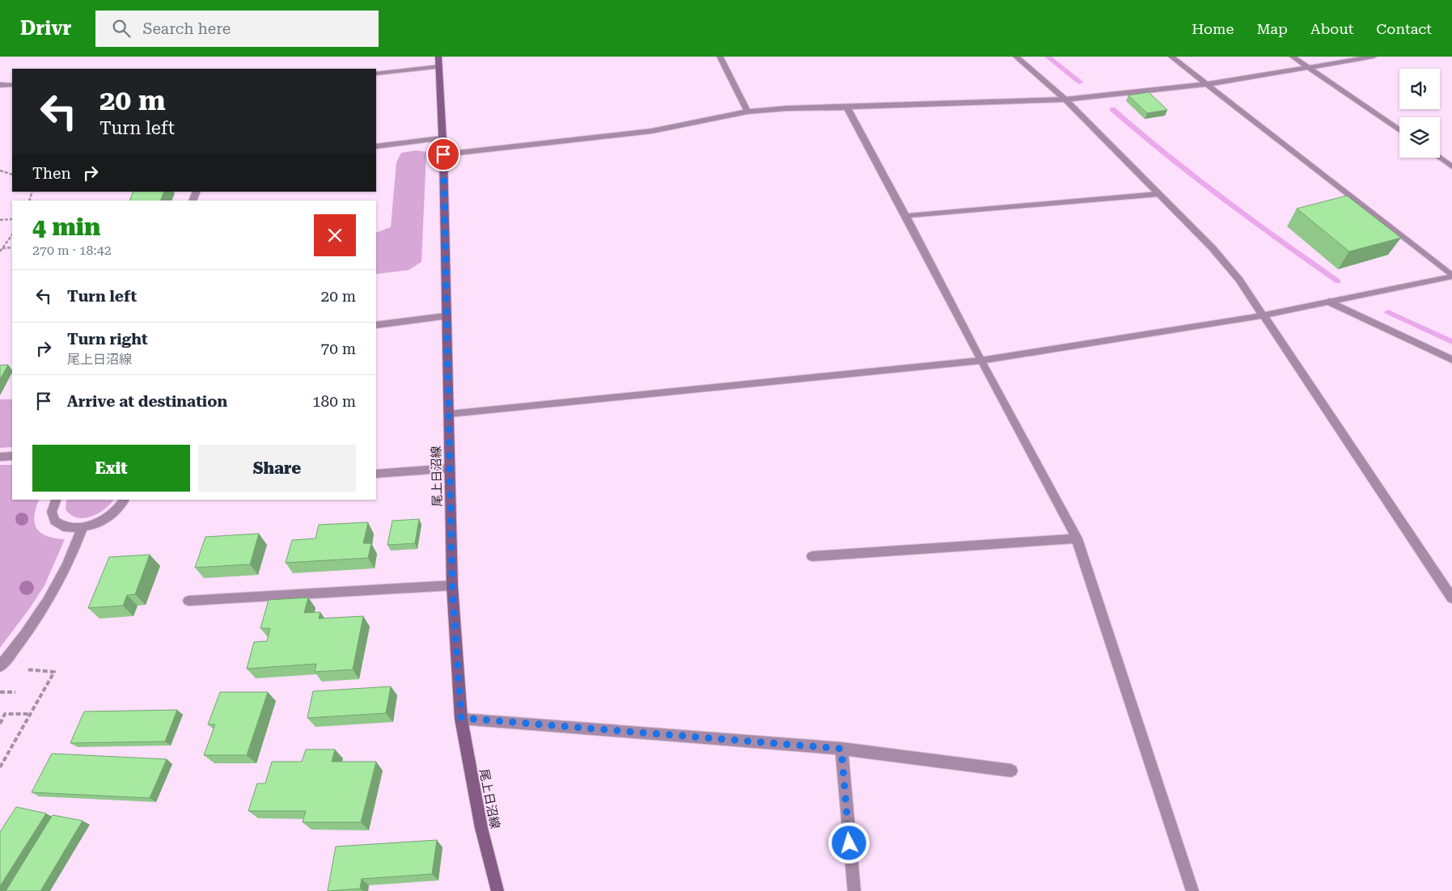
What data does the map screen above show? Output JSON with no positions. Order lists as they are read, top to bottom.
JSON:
{
  "streets": {
    "main road": ["尾上日沼線"]
  },
  "page": {
    "header": "Drivr",
    "search": "Search here",
    "nav": [
      "Home",
      "Map",
      "About",
      "Contact"
    ],
    "turn": ["20 m", "Turn left"],
    "then": "Then",
    "heading": ["4 min", "270 m · 18:42"],
    "list": [
      {
        "name": "Turn left",
        "value": "20 m"
      },
      {
        "name": "Turn right",
        "note": "尾上日沼線",
        "value": "70 m"
      },
      {
        "name": "Arrive at destination",
        "value": "180 m"
      }
    ],
    "buttons": ["Exit", "Share"]
  }
}
